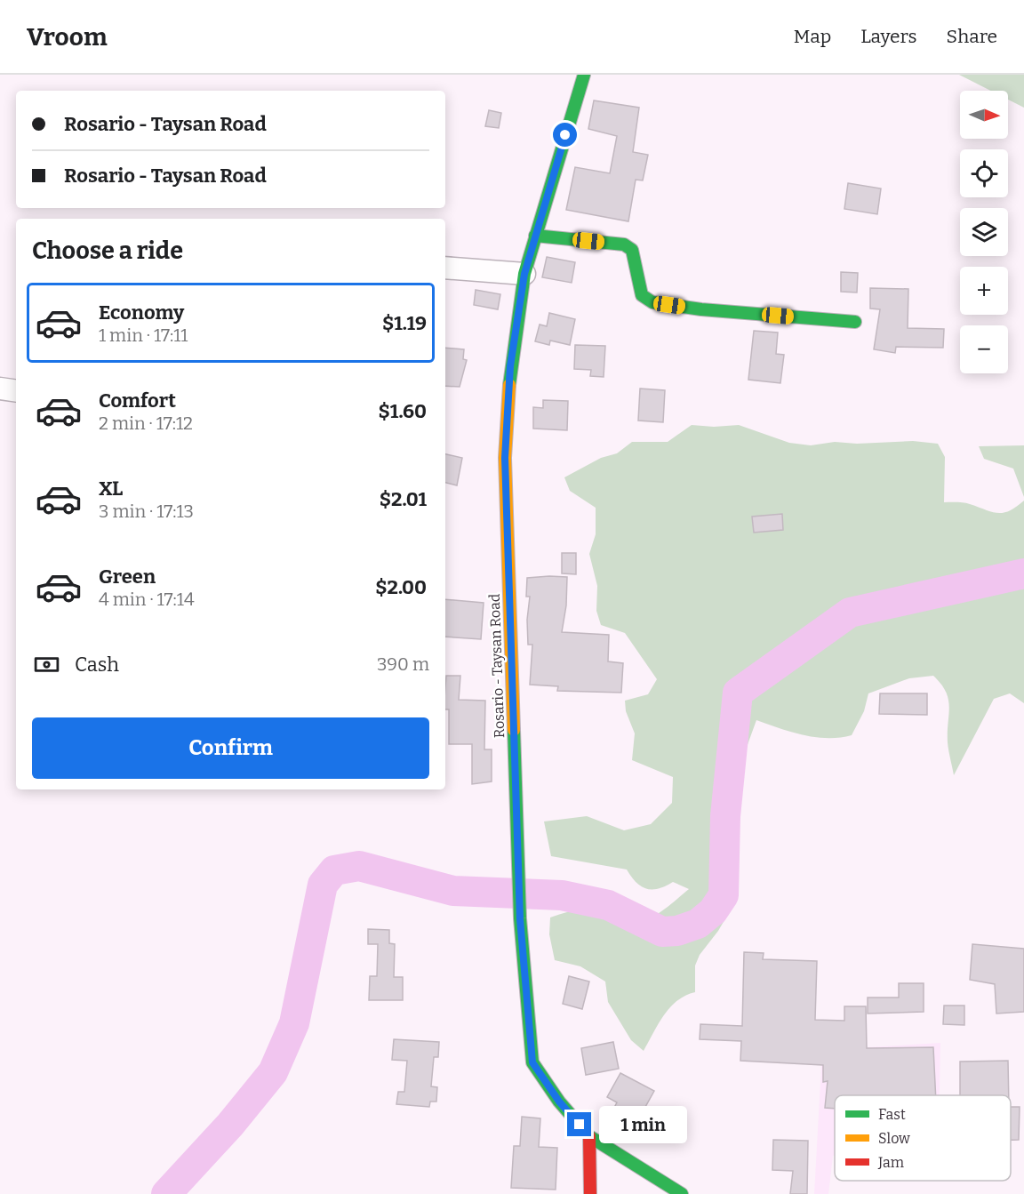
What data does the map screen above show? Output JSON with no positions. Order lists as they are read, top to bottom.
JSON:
{
  "streets": {
    "main road": ["Rosario - Taysan Road"]
  },
  "legend": ["Fast", "Slow", "Jam"],
  "north": "right",
  "page": {
    "header": "Vroom",
    "nav": ["Map", "Layers", "Share"],
    "map_buttons": ["+", "−"],
    "banner": ["Rosario - Taysan Road", "Rosario - Taysan Road"],
    "heading": "Choose a ride",
    "list": [
      {
        "name": "Economy",
        "note": "1 min · 17:11",
        "value": "$1.19"
      },
      {
        "name": "Comfort",
        "note": "2 min · 17:12",
        "value": "$1.60"
      },
      {
        "name": "XL",
        "note": "3 min · 17:13",
        "value": "$2.01"
      },
      {
        "name": "Green",
        "note": "4 min · 17:14",
        "value": "$2.00"
      }
    ],
    "pay": ["Cash", "390 m"],
    "buttons": "Confirm",
    "bubble": "1 min"
  }
}
